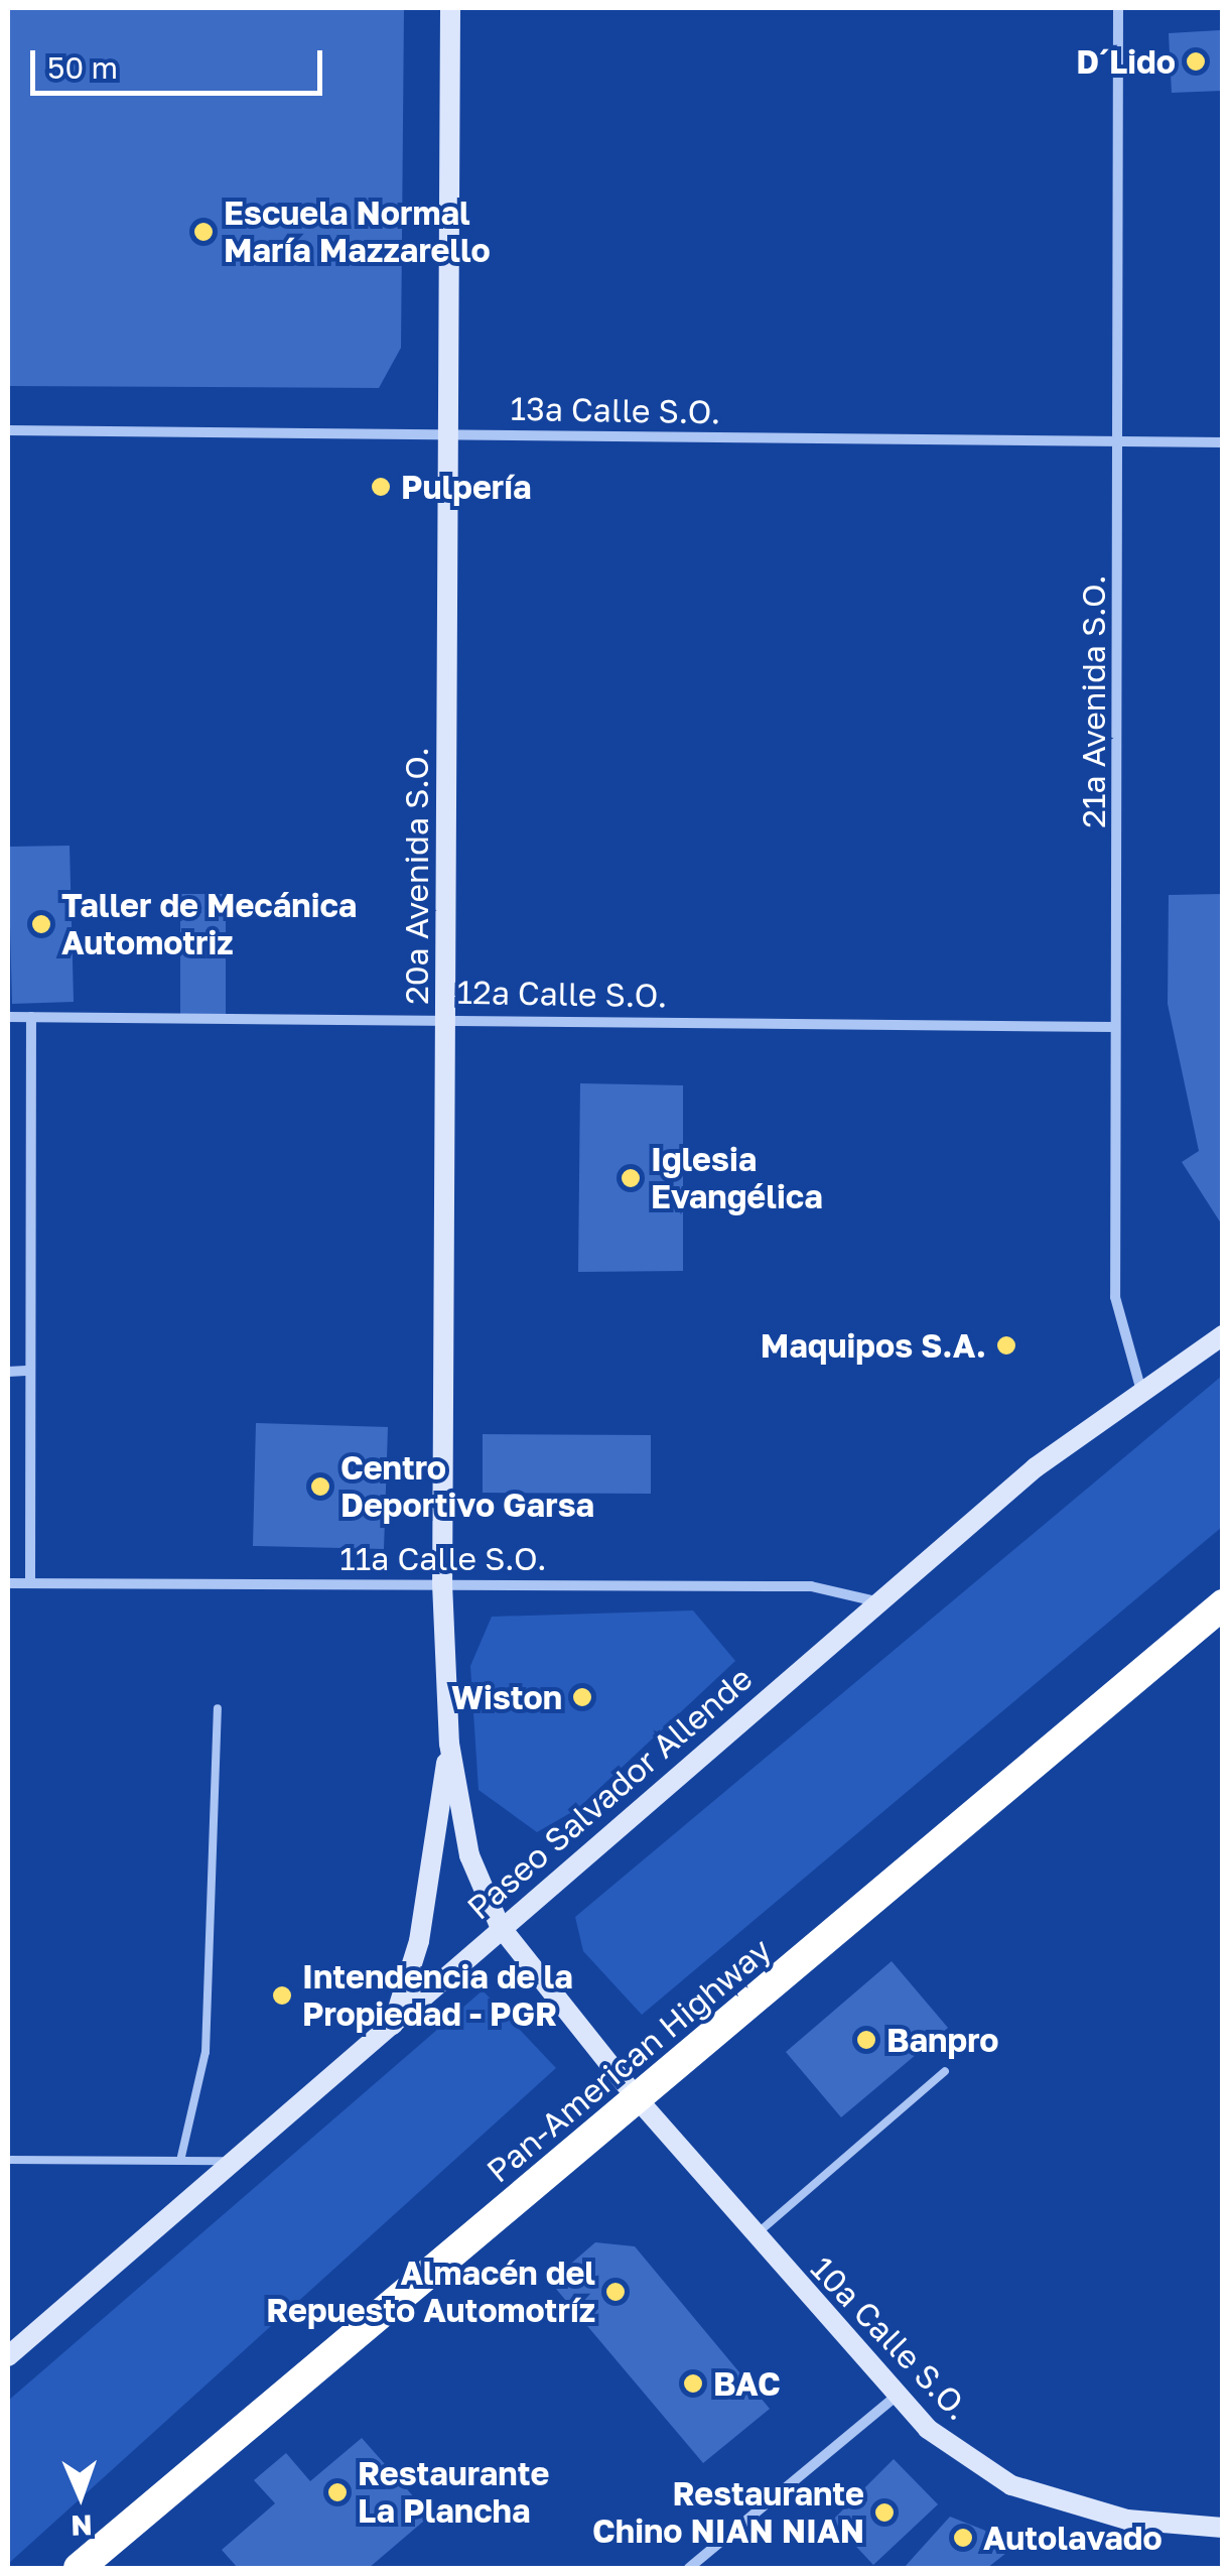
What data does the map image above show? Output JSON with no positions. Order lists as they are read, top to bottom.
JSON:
{
  "streets": {
    "highway": ["Pan-American Highway"],
    "street": [
      "13a Calle S.O.",
      "21a Avenida S.O.",
      "20a Avenida S.O.",
      "12a Calle S.O.",
      "11a Calle S.O.",
      "Paseo Salvador Allende",
      "10a Calle S.O."
    ]
  },
  "crossings": [
    ["13a Calle S.O.", "21a Avenida S.O."],
    ["13a Calle S.O.", "20a Avenida S.O."],
    ["21a Avenida S.O.", "12a Calle S.O."],
    ["21a Avenida S.O.", "Paseo Salvador Allende"],
    ["20a Avenida S.O.", "12a Calle S.O."],
    ["20a Avenida S.O.", "11a Calle S.O."],
    ["20a Avenida S.O.", "10a Calle S.O."],
    ["11a Calle S.O.", "Paseo Salvador Allende"],
    ["Paseo Salvador Allende", "10a Calle S.O."],
    ["Pan-American Highway", "10a Calle S.O."]
  ],
  "places": [
    "D´Lido",
    "Escuela Normal María Mazzarello",
    "Pulpería",
    "Taller de Mecánica Automotriz",
    "Iglesia Evangélica",
    "Maquipos S.A.",
    "Centro Deportivo Garsa",
    "Wiston",
    "Intendencia de la Propiedad - PGR",
    "Banpro",
    "Almacén del Repuesto Automotríz",
    "BAC",
    "Restaurante La Plancha",
    "Restaurante Chino NIAN NIAN",
    "Autolavado"
  ],
  "scale_bar": "50 m",
  "north": "bottom"
}
